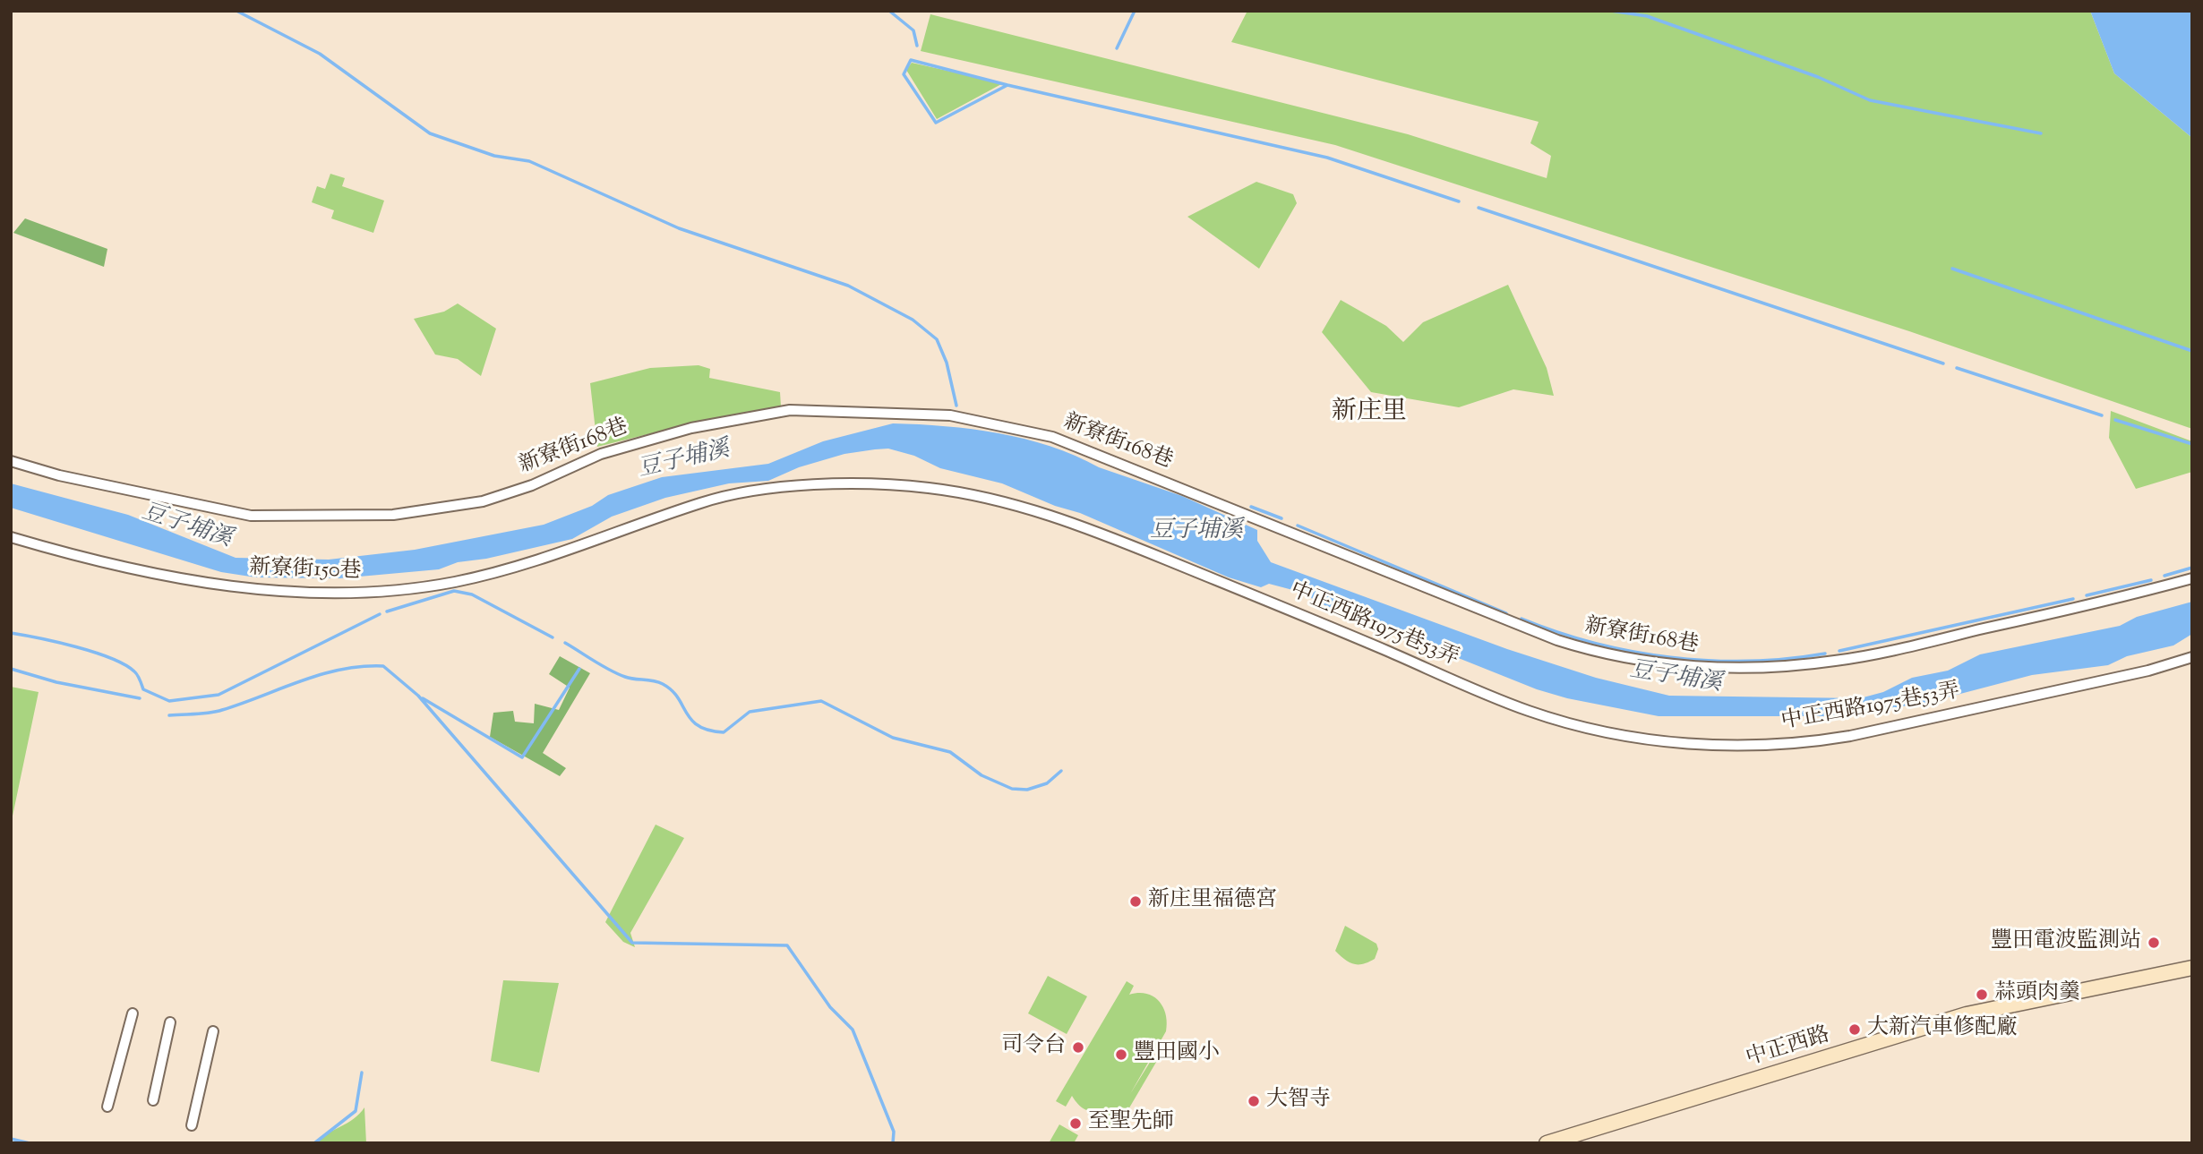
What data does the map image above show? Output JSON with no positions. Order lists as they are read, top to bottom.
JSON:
{
  "streets": {
    "main road": ["中正西路"],
    "street": ["新寮街168巷", "新寮街150巷", "中正西路1975巷53弄"]
  },
  "crossings": [
    ["新寮街150巷", "中正西路1975巷53弄"]
  ],
  "districts": ["新庄里"],
  "water": ["豆子埔溪"],
  "places": [
    "新庄里福德宮",
    "豐田電波監測站",
    "蒜頭肉羹",
    "大新汽車修配廠",
    "司令台",
    "豐田國小",
    "大智寺",
    "至聖先師"
  ]
}
